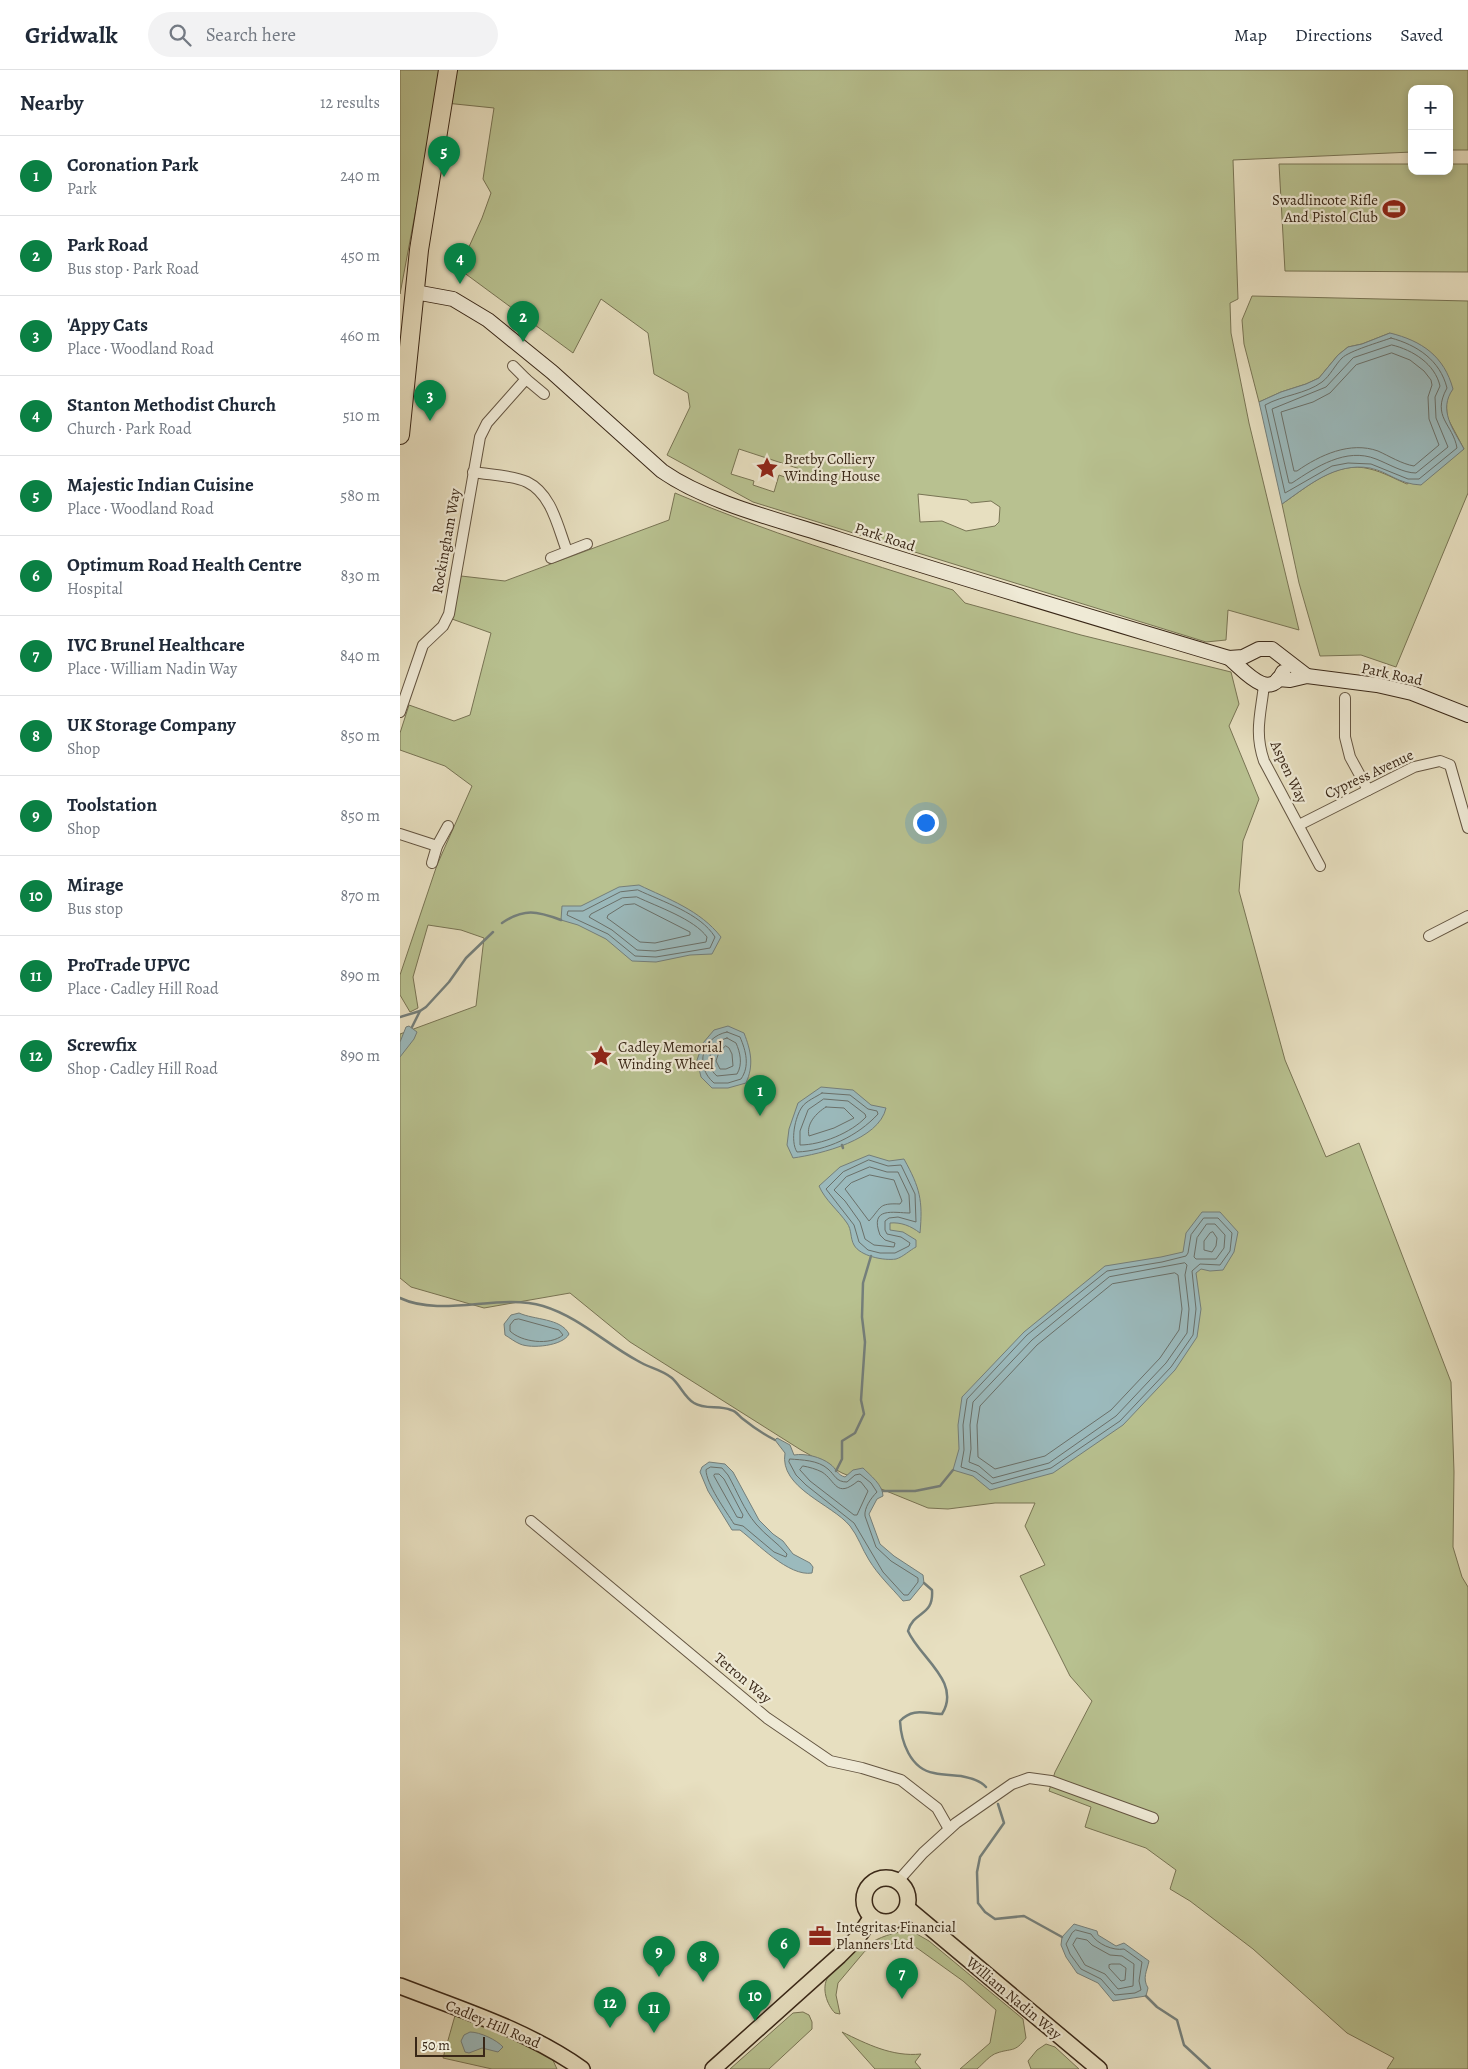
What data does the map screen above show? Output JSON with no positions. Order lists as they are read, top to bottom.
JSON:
{
  "streets": {
    "main road": ["Park Road", "William Nadin Way", "Cadley Hill Road"],
    "street": [
      "Rockingham Way",
      "Aspen Way",
      "Cypress Avenue",
      "Tetron Way"
    ]
  },
  "crossings": [
    ["Park Road", "Aspen Way"],
    ["Aspen Way", "Cypress Avenue"]
  ],
  "places": {
    "sports": ["Swadlincote Rifle And Pistol Club"],
    "place": ["Bretby Colliery Winding House", "Cadley Memorial Winding Wheel"],
    "office": ["Integritas Financial Planners Ltd"]
  },
  "scale_bar": "50 m",
  "page": {
    "header": "Gridwalk",
    "search": "Search here",
    "nav": ["Map", "Directions", "Saved"],
    "heading": ["Nearby", "12 results"],
    "map_buttons": ["+", "−"],
    "list": [
      {
        "mark": "1",
        "name": "Coronation Park",
        "note": "Park",
        "value": "240 m"
      },
      {
        "mark": "2",
        "name": "Park Road",
        "note": "Bus stop · Park Road",
        "value": "450 m"
      },
      {
        "mark": "3",
        "name": "'Appy Cats",
        "note": "Place · Woodland Road",
        "value": "460 m"
      },
      {
        "mark": "4",
        "name": "Stanton Methodist Church",
        "note": "Church · Park Road",
        "value": "510 m"
      },
      {
        "mark": "5",
        "name": "Majestic Indian Cuisine",
        "note": "Place · Woodland Road",
        "value": "580 m"
      },
      {
        "mark": "6",
        "name": "Optimum Road Health Centre",
        "note": "Hospital",
        "value": "830 m"
      },
      {
        "mark": "7",
        "name": "IVC Brunel Healthcare",
        "note": "Place · William Nadin Way",
        "value": "840 m"
      },
      {
        "mark": "8",
        "name": "UK Storage Company",
        "note": "Shop",
        "value": "850 m"
      },
      {
        "mark": "9",
        "name": "Toolstation",
        "note": "Shop",
        "value": "850 m"
      },
      {
        "mark": "10",
        "name": "Mirage",
        "note": "Bus stop",
        "value": "870 m"
      },
      {
        "mark": "11",
        "name": "ProTrade UPVC",
        "note": "Place · Cadley Hill Road",
        "value": "890 m"
      },
      {
        "mark": "12",
        "name": "Screwfix",
        "note": "Shop · Cadley Hill Road",
        "value": "890 m"
      }
    ],
    "pins": [
      "5",
      "4",
      "2",
      "3",
      "1",
      "6",
      "9",
      "8",
      "7",
      "10",
      "12",
      "11"
    ],
    "scale": "50 m"
  }
}
